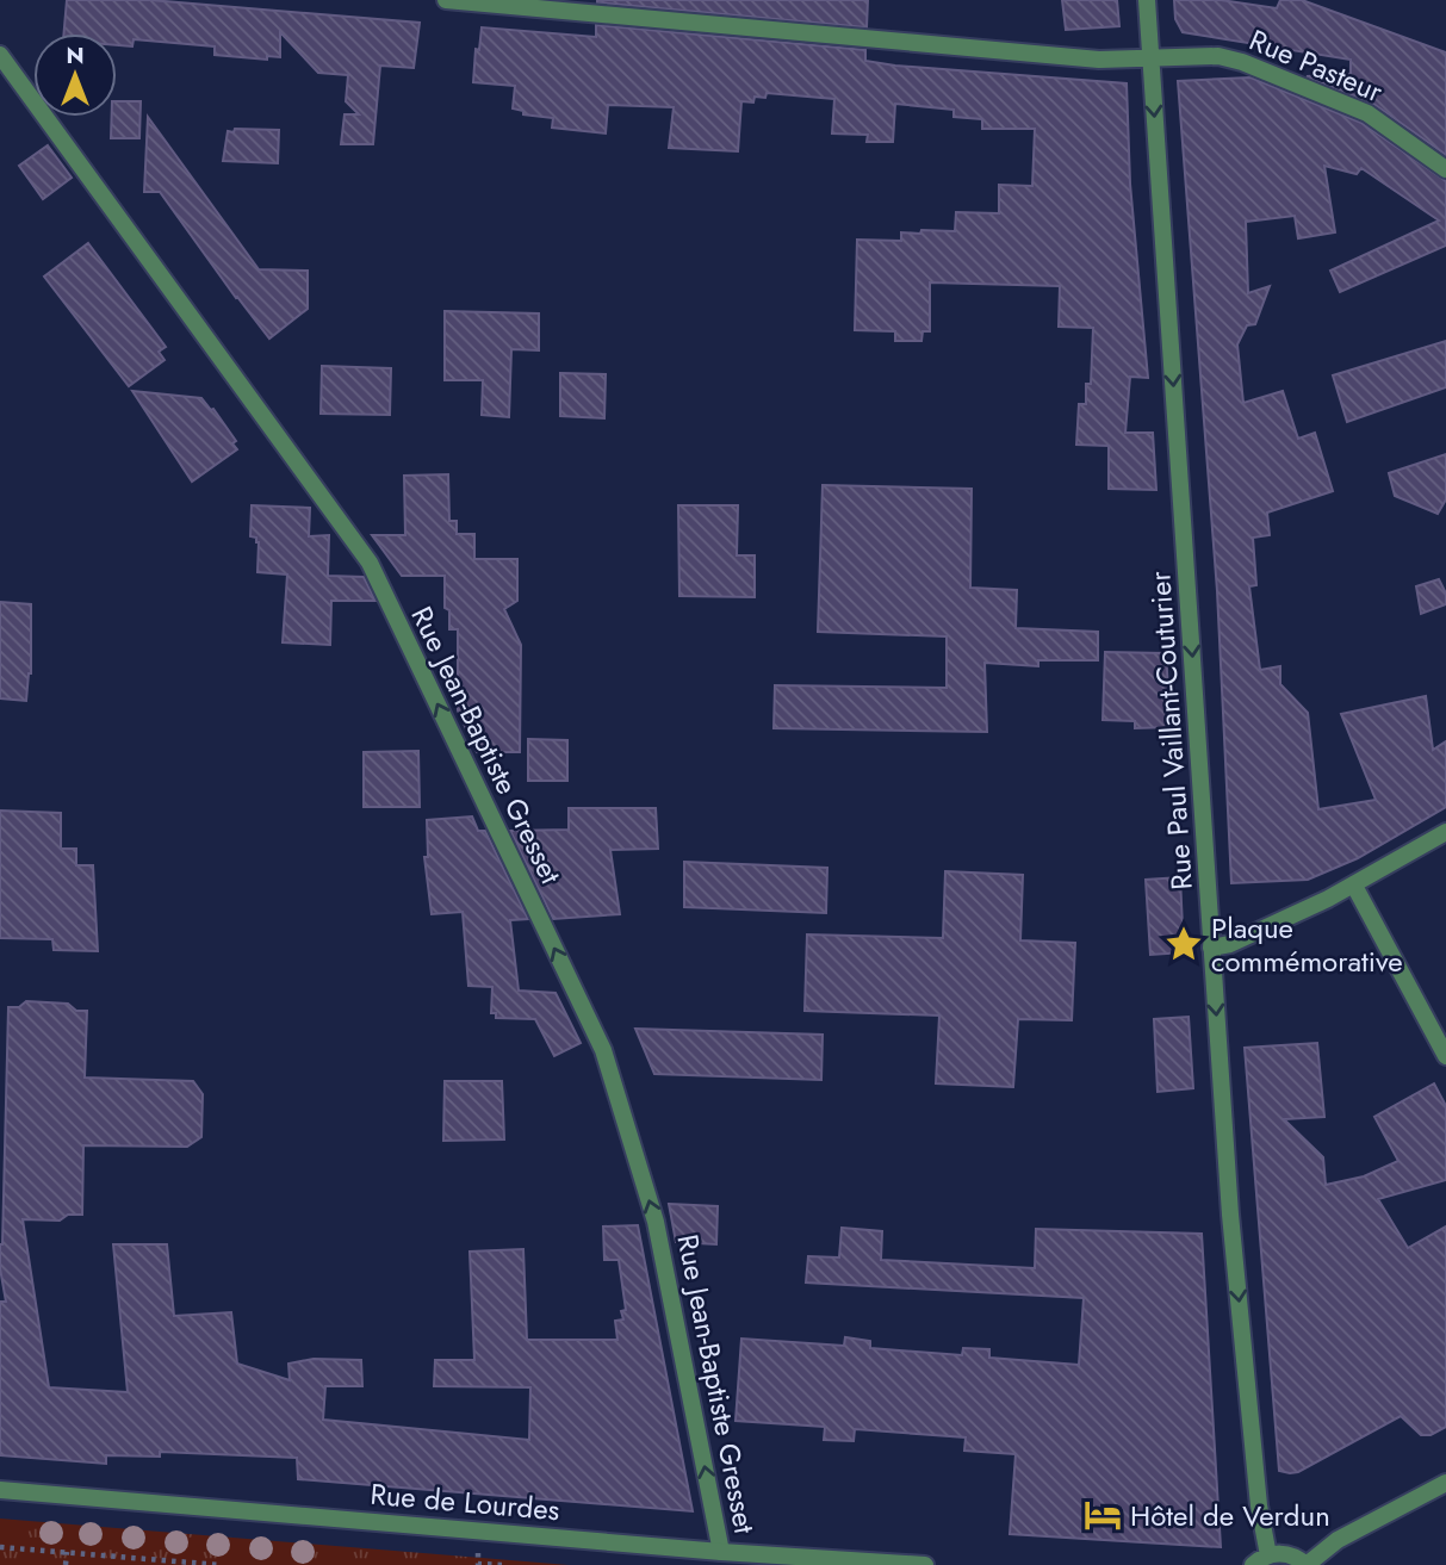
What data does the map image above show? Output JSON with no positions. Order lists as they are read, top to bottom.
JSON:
{
  "streets": {
    "street": [
      "Rue Pasteur",
      "Rue Paul Vaillant-Couturier",
      "Rue Jean-Baptiste Gresset",
      "Rue de Lourdes"
    ]
  },
  "crossings": [
    ["Rue Pasteur", "Rue Paul Vaillant-Couturier"],
    ["Rue Jean-Baptiste Gresset", "Rue de Lourdes"]
  ],
  "one_way": ["Rue Paul Vaillant-Couturier", "Rue Jean-Baptiste Gresset"],
  "places": {
    "place": ["Plaque commémorative"],
    "hotel": ["Hôtel de Verdun"]
  },
  "north": "top"
}
